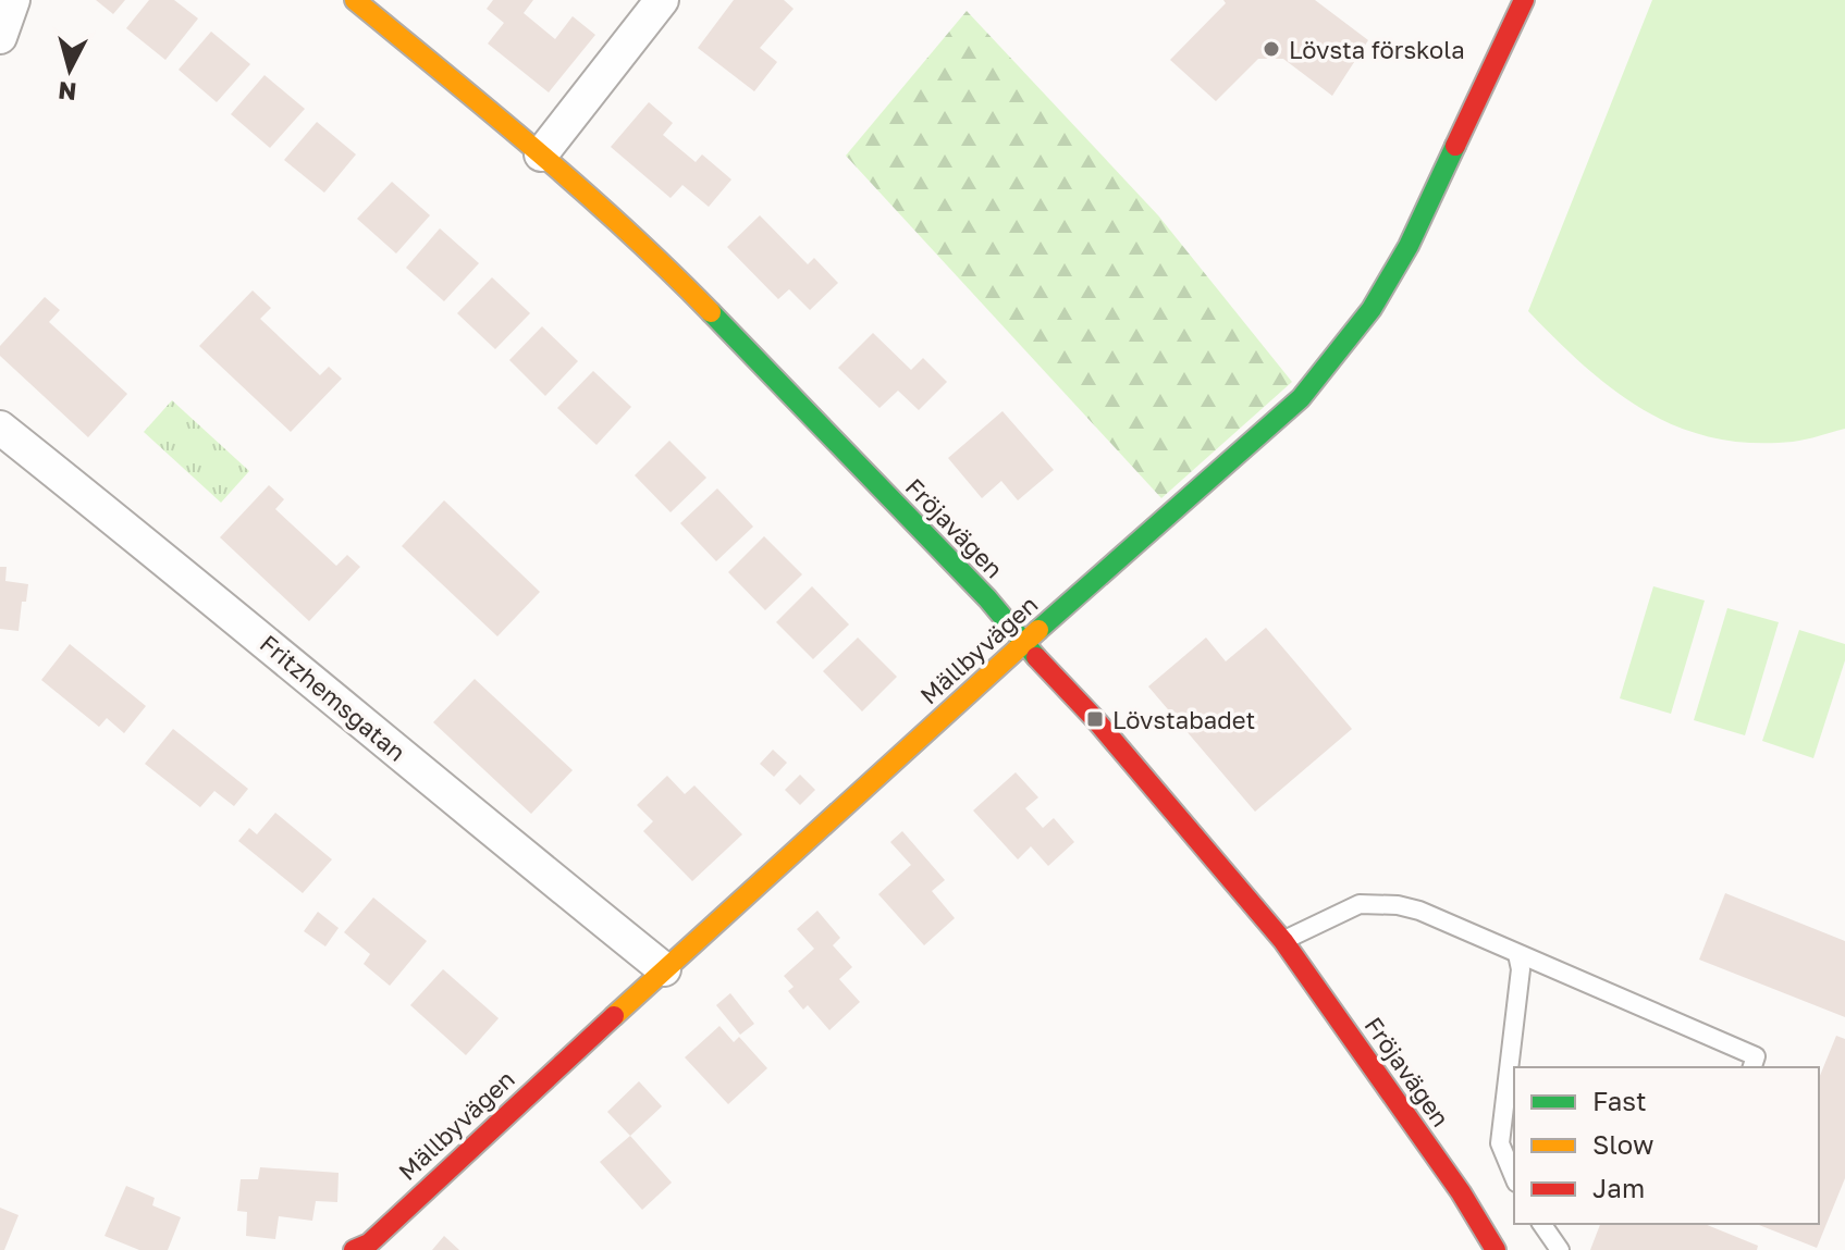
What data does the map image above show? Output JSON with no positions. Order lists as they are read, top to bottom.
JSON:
{
  "streets": {
    "street": ["Fröjavägen", "Mällbyvägen", "Fritzhemsgatan"]
  },
  "crossings": [
    ["Fröjavägen", "Mällbyvägen"],
    ["Mällbyvägen", "Fritzhemsgatan"]
  ],
  "places": {
    "other": ["Lövsta förskola"],
    "transit": ["Lövstabadet"]
  },
  "legend": ["Fast", "Slow", "Jam"],
  "north": "bottom"
}
